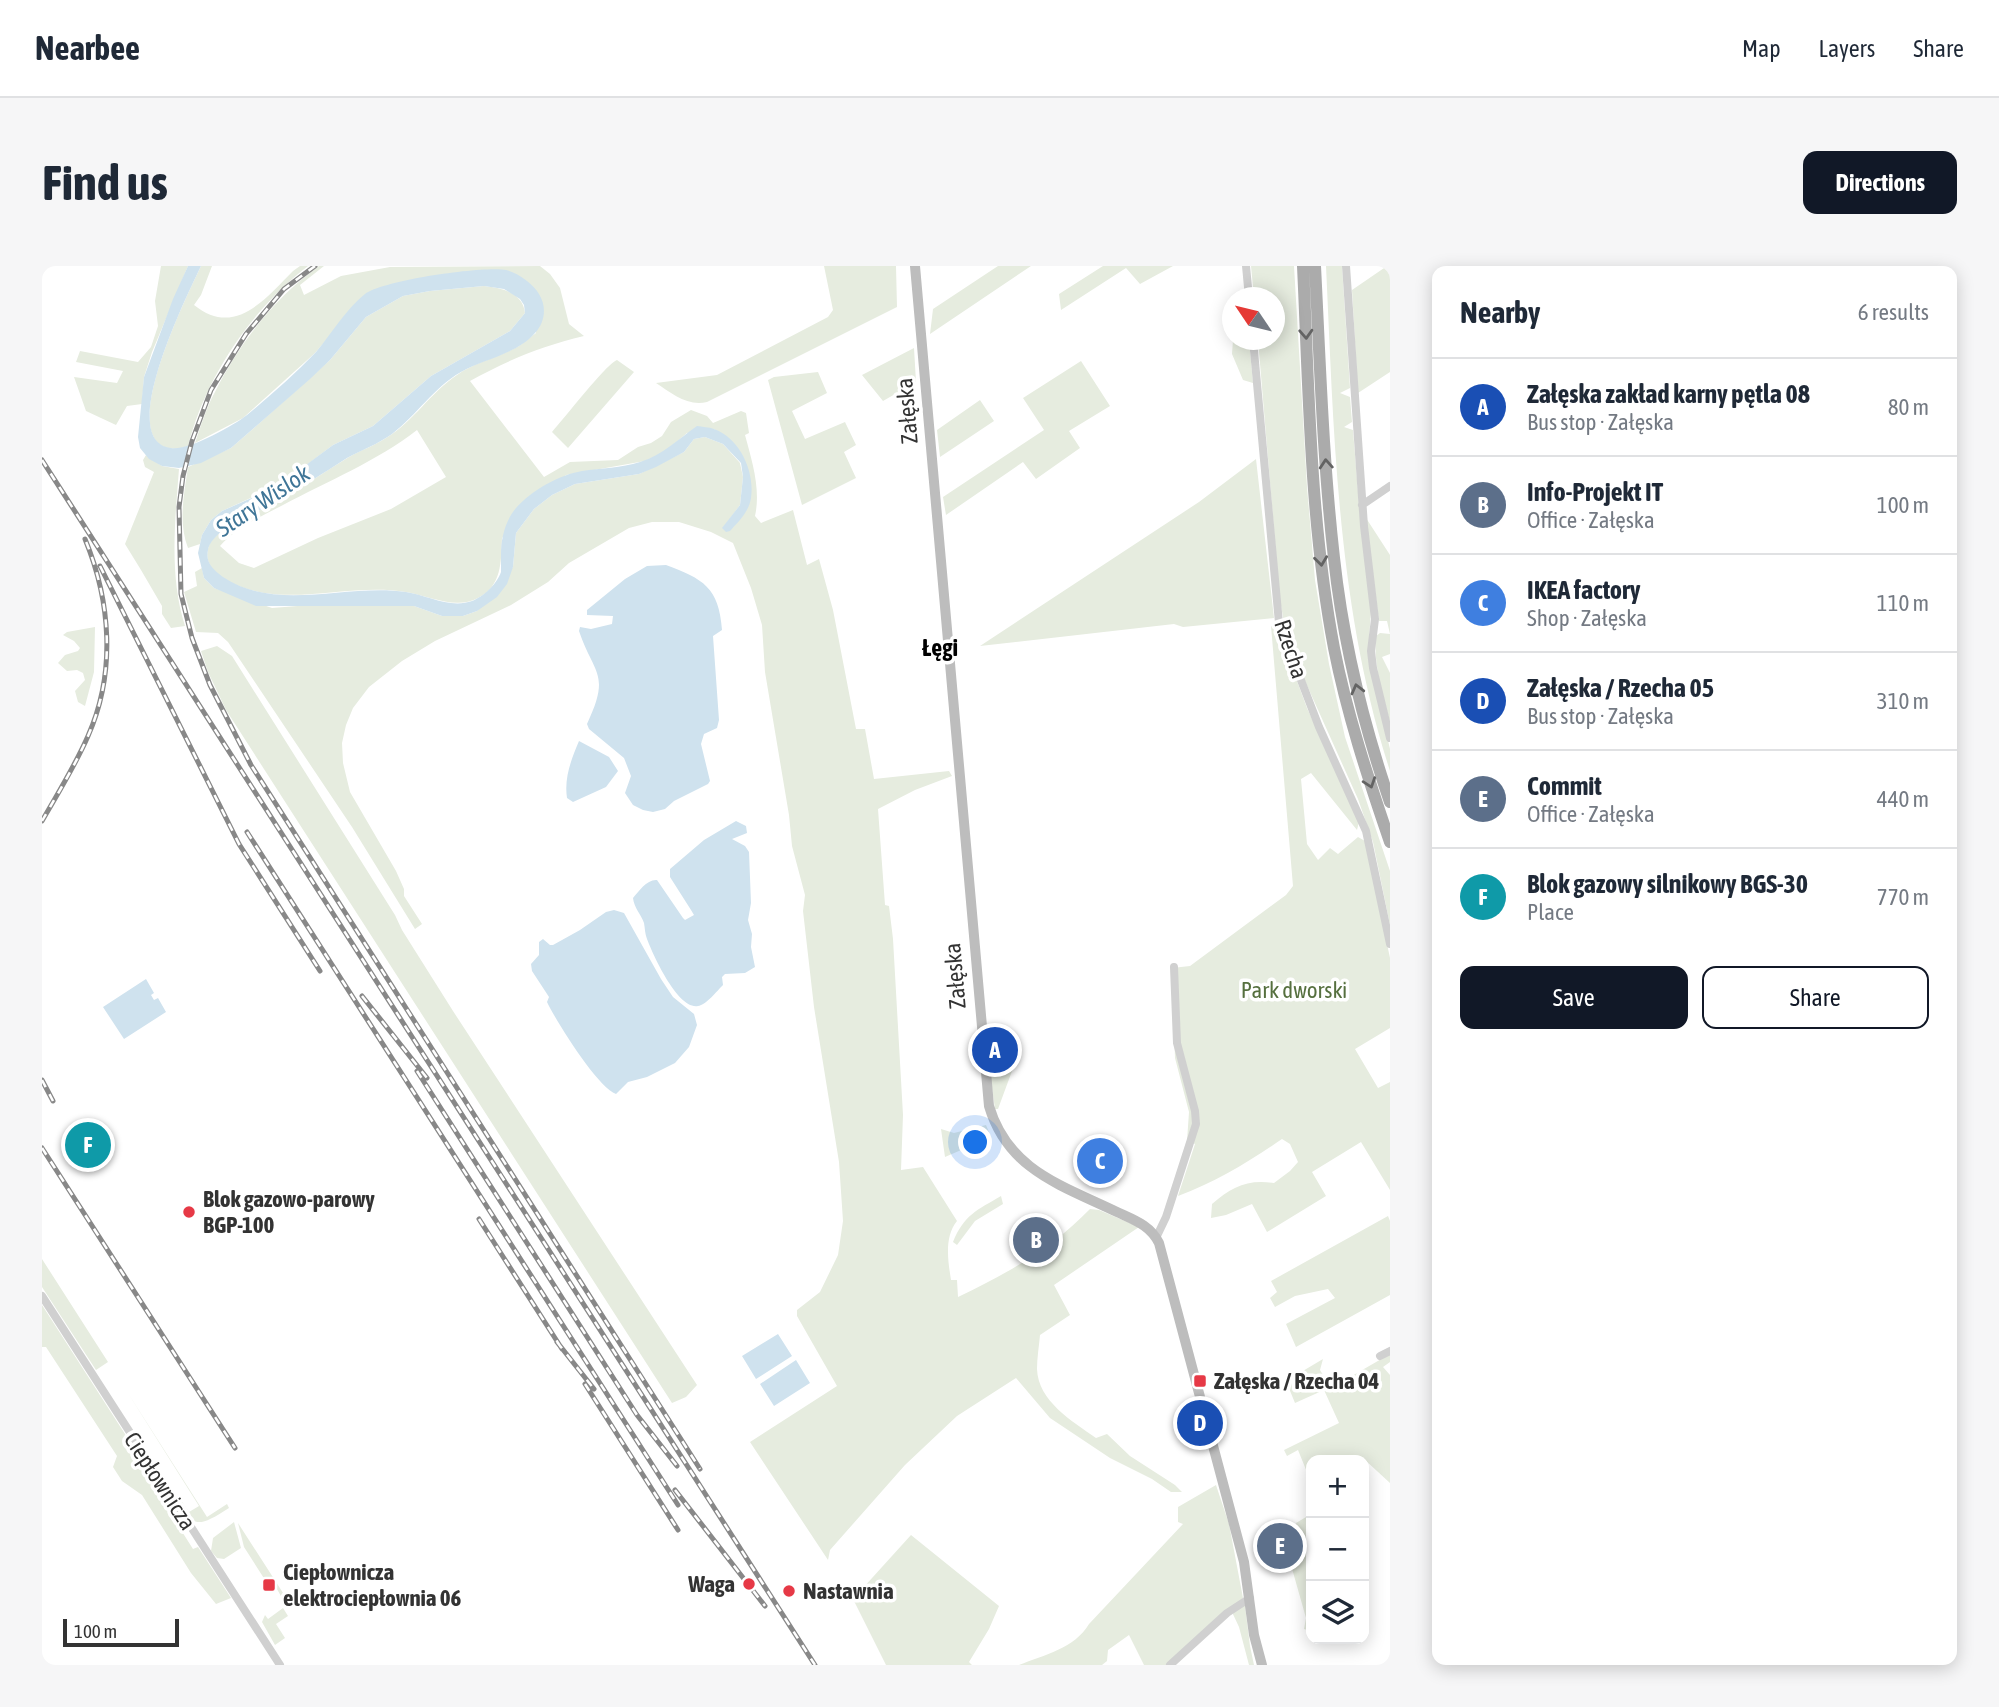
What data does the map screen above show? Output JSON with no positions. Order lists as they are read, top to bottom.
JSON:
{
  "streets": {
    "street": ["Załęska", "Rzecha", "Ciepłownicza"]
  },
  "districts": ["Łęgi"],
  "water": ["Stary Wislok"],
  "parks": ["Park dworski"],
  "places": {
    "other": ["Blok gazowo-parowy BGP-100", "Waga", "Nastawnia"],
    "transit": ["Załęska / Rzecha 04", "Ciepłownicza elektrociepłownia 06"]
  },
  "scale_bar": "100 m",
  "north": "top left",
  "page": {
    "header": "Nearbee",
    "nav": ["Map", "Layers", "Share"],
    "buttons": [
      "Directions",
      ["Save", "Share"]
    ],
    "title": "Find us",
    "heading": ["Nearby", "6 results"],
    "list": [
      {
        "mark": "A",
        "name": "Załęska zakład karny pętla 08",
        "note": "Bus stop · Załęska",
        "value": "80 m"
      },
      {
        "mark": "B",
        "name": "Info-Projekt IT",
        "note": "Office · Załęska",
        "value": "100 m"
      },
      {
        "mark": "C",
        "name": "IKEA factory",
        "note": "Shop · Załęska",
        "value": "110 m"
      },
      {
        "mark": "D",
        "name": "Załęska / Rzecha 05",
        "note": "Bus stop · Załęska",
        "value": "310 m"
      },
      {
        "mark": "E",
        "name": "Commit",
        "note": "Office · Załęska",
        "value": "440 m"
      },
      {
        "mark": "F",
        "name": "Blok gazowy silnikowy BGS-30",
        "note": "Place",
        "value": "770 m"
      }
    ],
    "pins": [
      "A",
      "F",
      "C",
      "B",
      "D",
      "E"
    ],
    "map_buttons": ["+", "−"],
    "scale": "100 m"
  }
}
